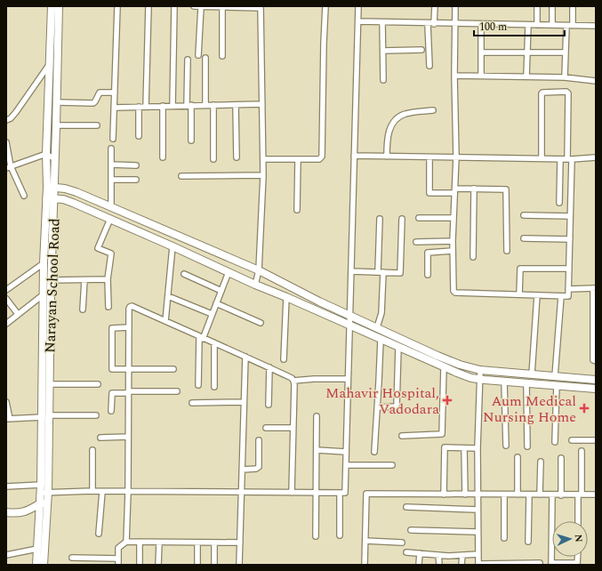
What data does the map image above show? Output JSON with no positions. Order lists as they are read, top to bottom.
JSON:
{
  "streets": {
    "street": ["Narayan School Road"]
  },
  "places": {
    "health": ["Mahavir Hospital, Vadodara", "Aum Medical Nursing Home"]
  },
  "scale_bar": "100 m",
  "north": "right"
}
